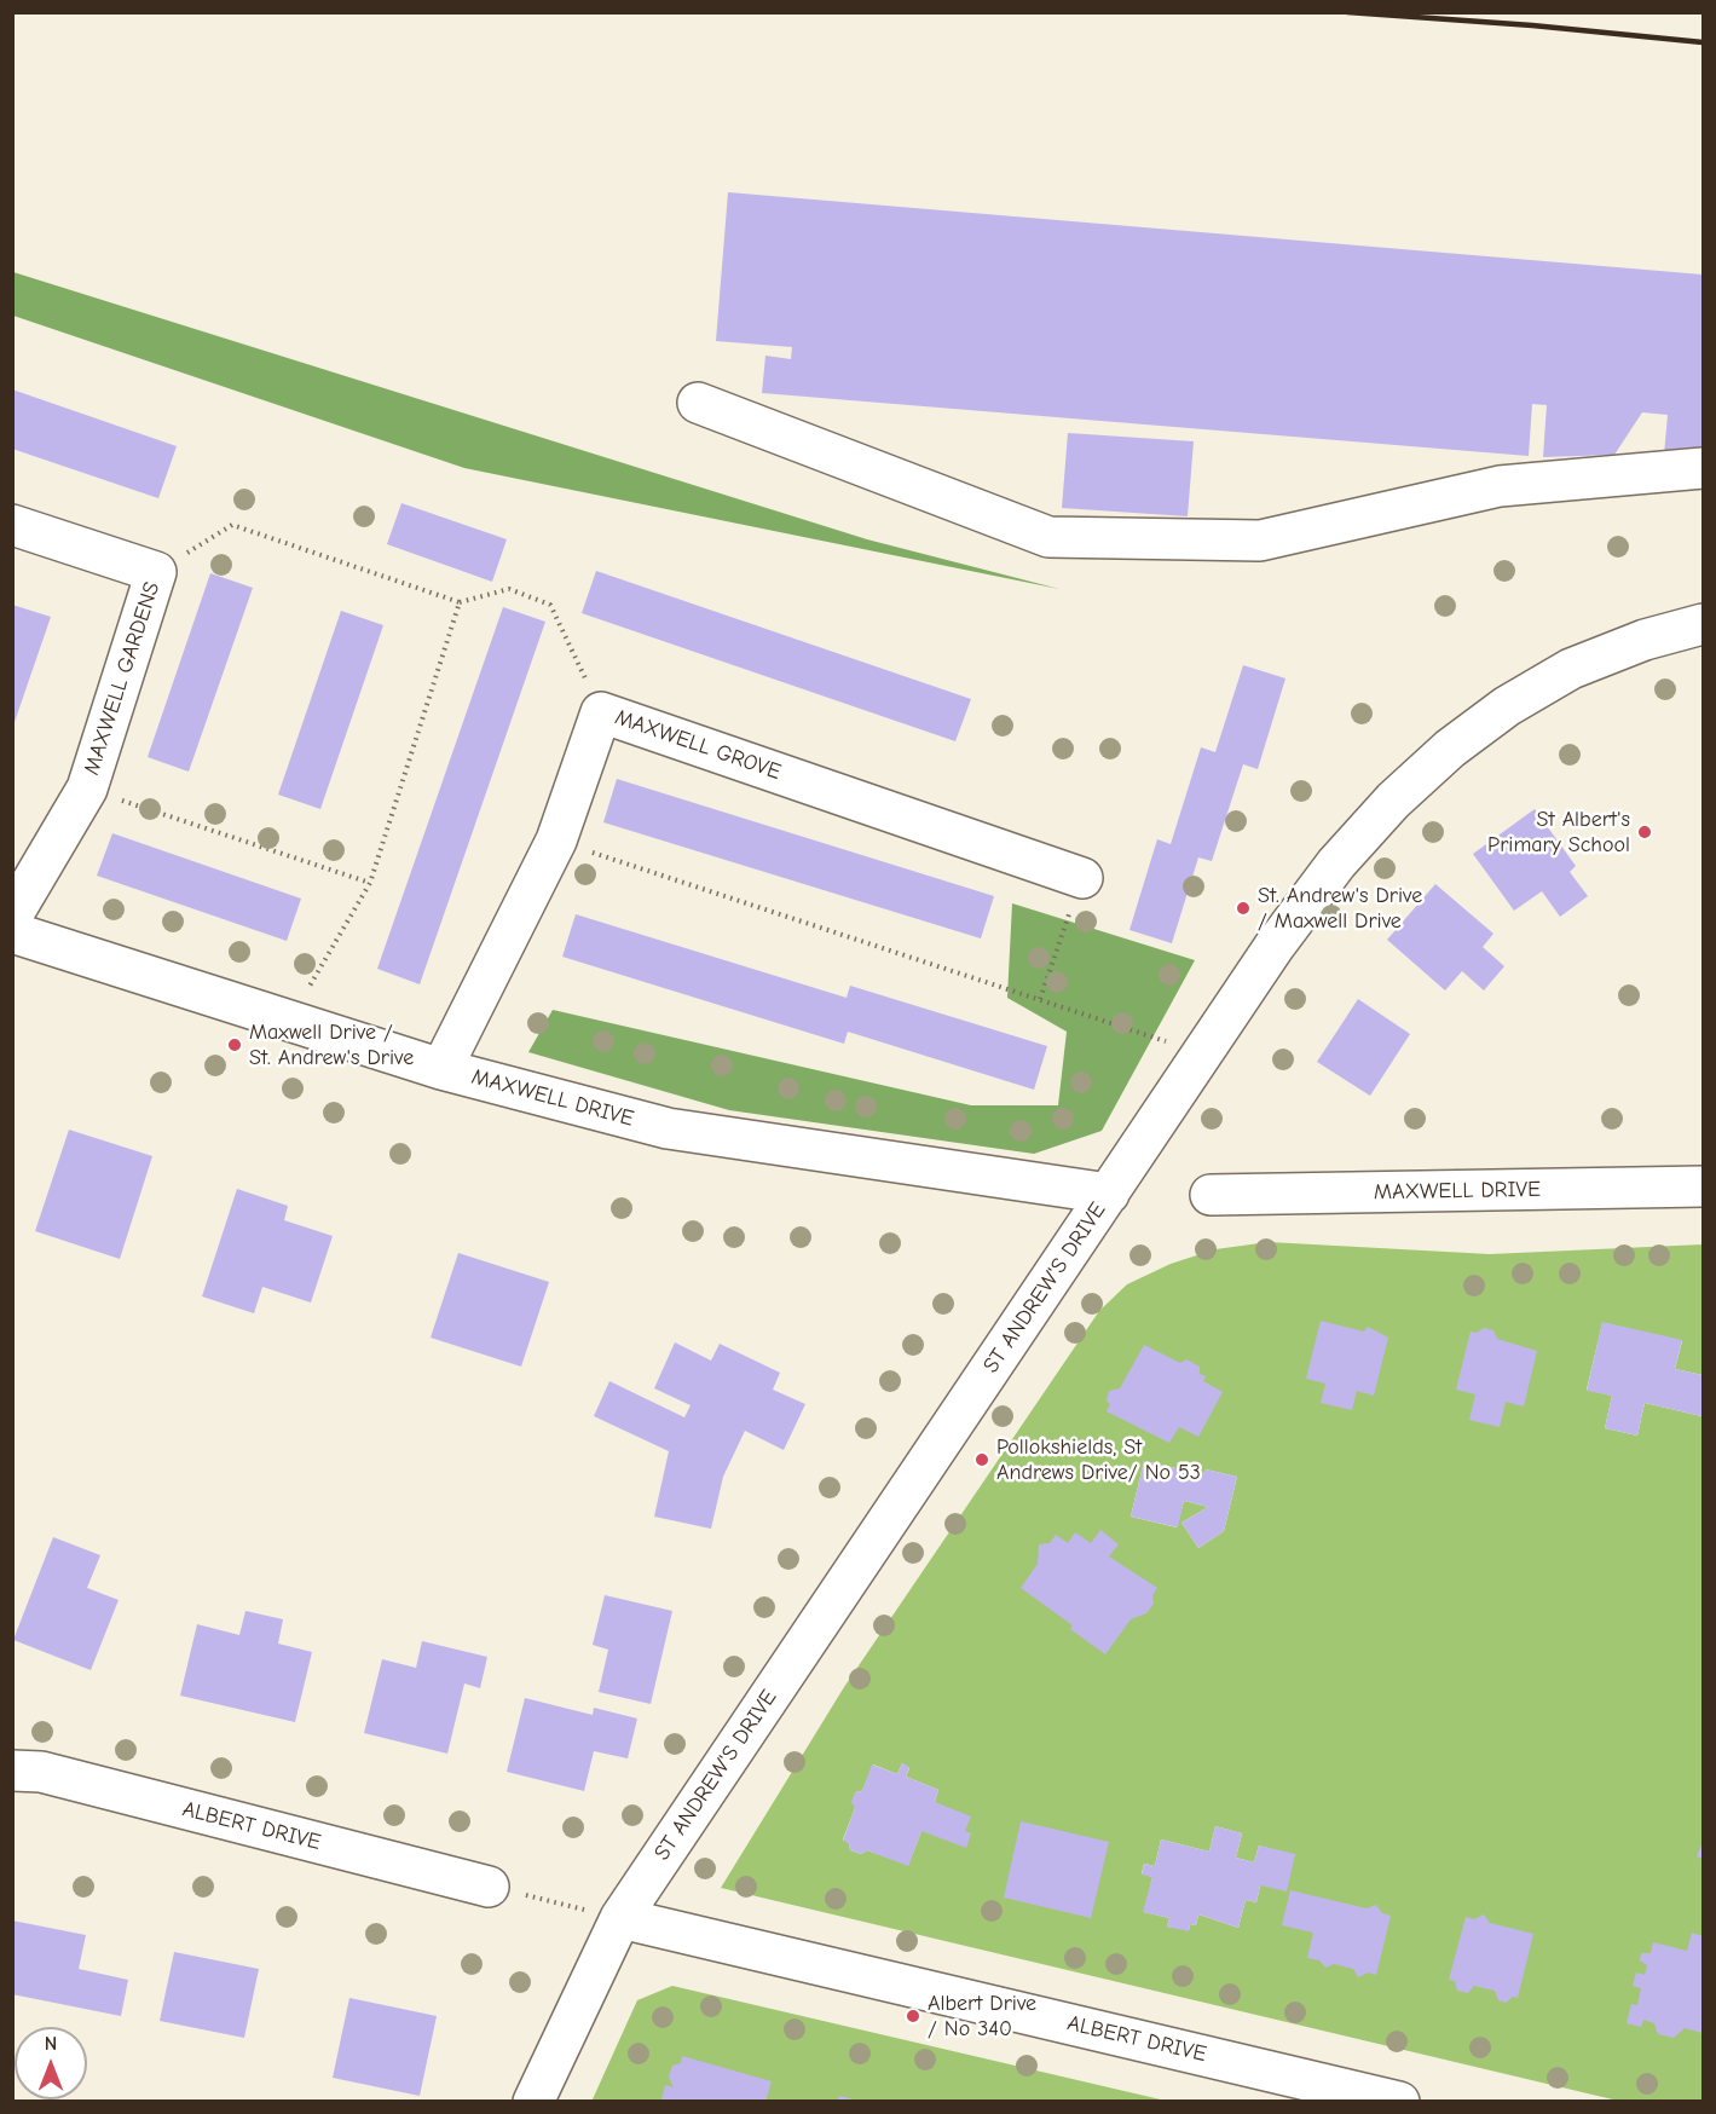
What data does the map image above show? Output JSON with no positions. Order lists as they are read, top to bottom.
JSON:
{
  "streets": {
    "street": [
      "MAXWELL GARDENS",
      "MAXWELL GROVE",
      "MAXWELL DRIVE",
      "ST ANDREW'S DRIVE",
      "ALBERT DRIVE"
    ]
  },
  "crossings": [
    ["MAXWELL GROVE", "MAXWELL DRIVE"],
    ["MAXWELL DRIVE", "ST ANDREW'S DRIVE"],
    ["ST ANDREW'S DRIVE", "ALBERT DRIVE"]
  ],
  "places": [
    "St Albert's Primary School",
    "St. Andrew's Drive / Maxwell Drive",
    "Maxwell Drive / St. Andrew's Drive",
    "Pollokshields, St Andrews Drive/ No 53",
    "Albert Drive / No 340"
  ],
  "north": "top"
}
